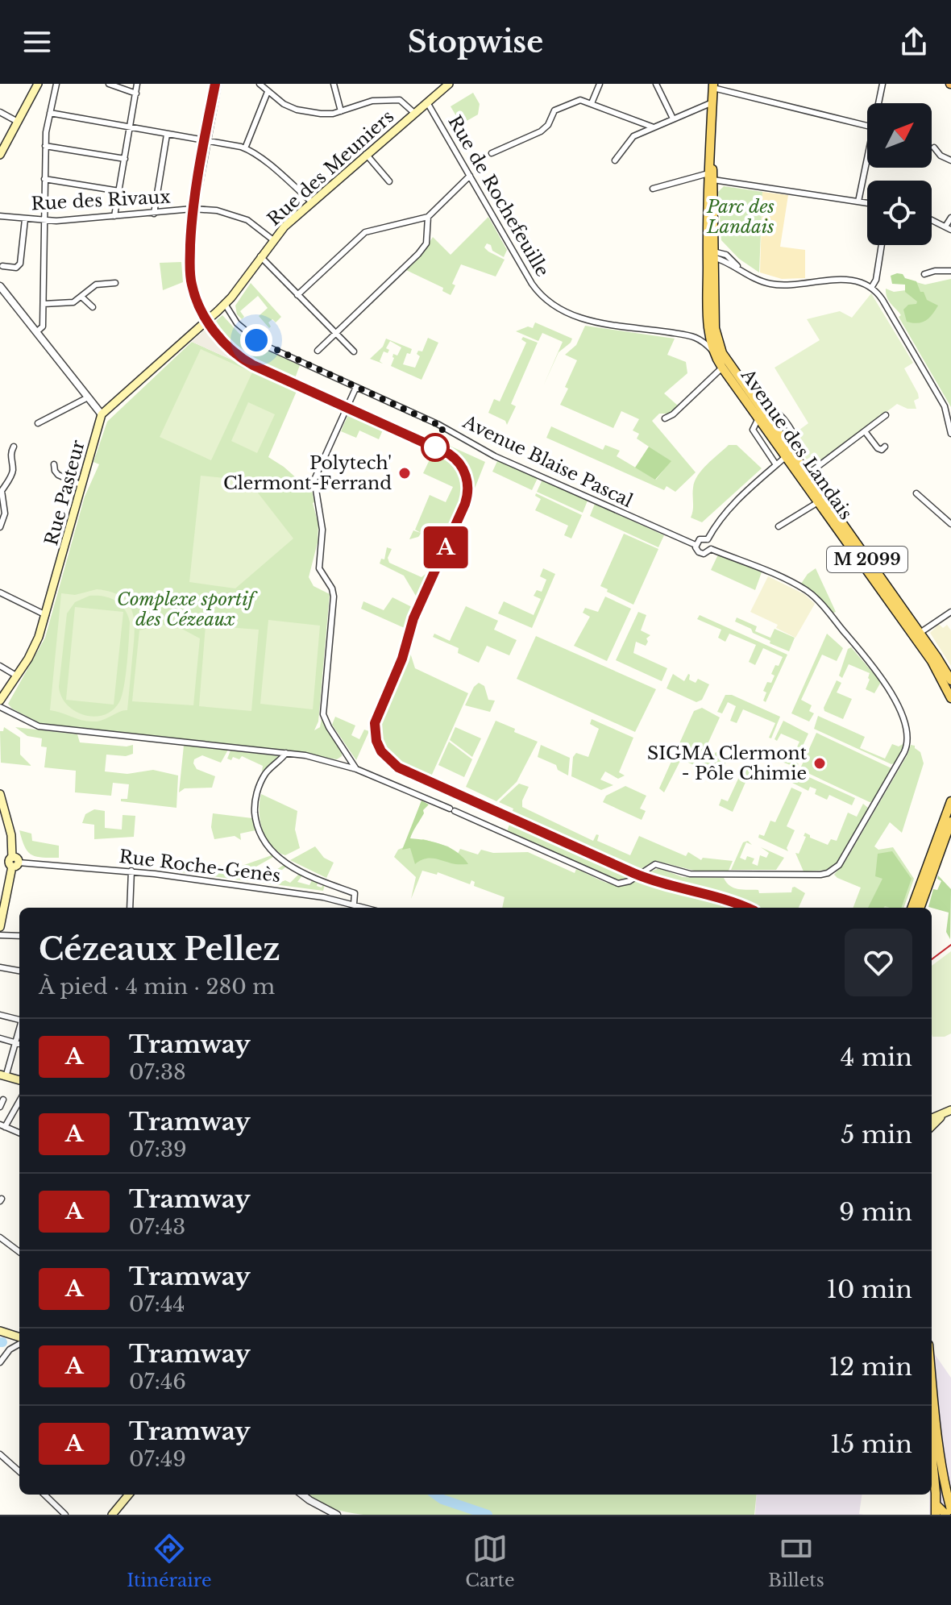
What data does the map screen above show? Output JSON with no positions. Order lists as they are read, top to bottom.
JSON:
{
  "streets": {
    "main road": [
      "Rue des Meuniers",
      "Avenue des Landais",
      "Rue Pasteur",
      "M 2099"
    ],
    "street": [
      "Rue de Rochefeuille",
      "Rue des Rivaux",
      "Avenue Blaise Pascal",
      "Rue Roche-Genès"
    ]
  },
  "crossings": [
    ["Rue des Meuniers", "Rue de Rochefeuille"],
    ["Rue des Meuniers", "Rue des Rivaux"],
    ["Rue des Meuniers", "Avenue Blaise Pascal"],
    ["Rue des Meuniers", "Rue Pasteur"],
    ["Avenue des Landais", "M 2099"]
  ],
  "parks": ["Parc des Landais", "Complexe sportif des Cézeaux"],
  "places": ["Polytech' Clermont-Ferrand", "SIGMA Clermont - Pôle Chimie"],
  "lines": ["tram line A"],
  "north": "top right",
  "page": {
    "header": "Stopwise",
    "on_map": "A",
    "heading": ["Cézeaux Pellez", "À pied · 4 min · 280 m"],
    "list": [
      {
        "mark": "A",
        "name": "Tramway",
        "note": "07:38",
        "value": "4 min"
      },
      {
        "mark": "A",
        "name": "Tramway",
        "note": "07:39",
        "value": "5 min"
      },
      {
        "mark": "A",
        "name": "Tramway",
        "note": "07:43",
        "value": "9 min"
      },
      {
        "mark": "A",
        "name": "Tramway",
        "note": "07:44",
        "value": "10 min"
      },
      {
        "mark": "A",
        "name": "Tramway",
        "note": "07:46",
        "value": "12 min"
      },
      {
        "mark": "A",
        "name": "Tramway",
        "note": "07:49",
        "value": "15 min"
      }
    ],
    "tabs": ["Itinéraire", "Carte", "Billets"]
  }
}
